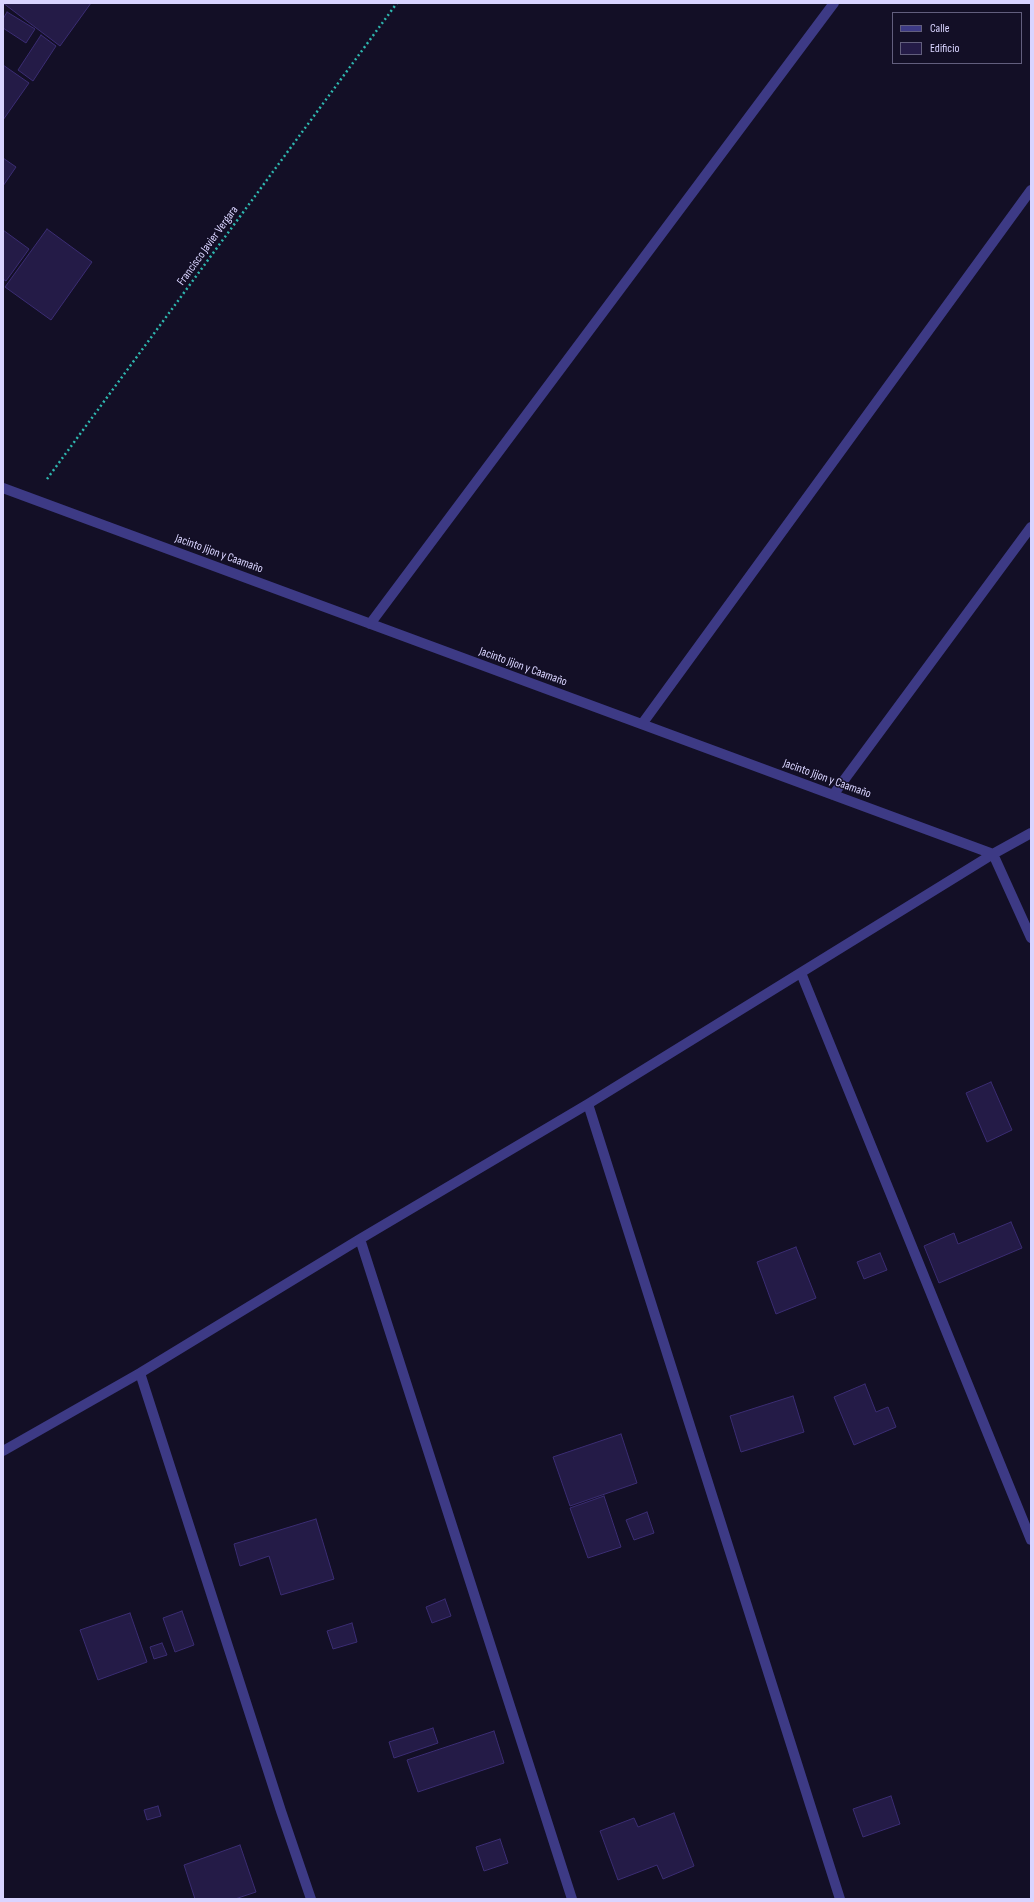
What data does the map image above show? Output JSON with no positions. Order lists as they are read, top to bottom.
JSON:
{
  "streets": {
    "street": ["Jacinto Jijon y Caamaño"],
    "path": ["Francisco Javier Vergara"]
  },
  "crossings": [
    ["Francisco Javier Vergara", "Jacinto Jijon y Caamaño"]
  ],
  "legend": ["Calle", "Edificio"]
}
